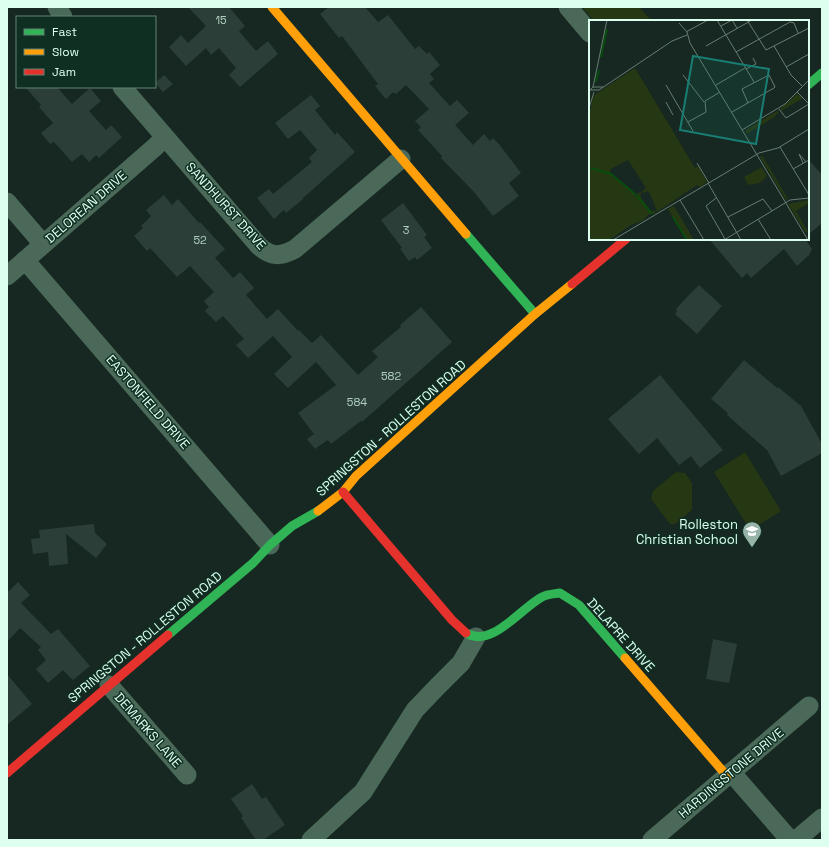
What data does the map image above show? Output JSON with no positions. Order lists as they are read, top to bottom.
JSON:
{
  "streets": {
    "street": [
      "SANDHURST DRIVE",
      "DELOREAN DRIVE",
      "EASTONFIELD DRIVE",
      "SPRINGSTON - ROLLESTON ROAD",
      "DELAPRE DRIVE",
      "DEMARKS LANE",
      "HARDINGSTONE DRIVE"
    ]
  },
  "crossings": [
    ["SANDHURST DRIVE", "DELOREAN DRIVE"],
    ["DELOREAN DRIVE", "EASTONFIELD DRIVE"],
    ["EASTONFIELD DRIVE", "SPRINGSTON - ROLLESTON ROAD"],
    ["SPRINGSTON - ROLLESTON ROAD", "DEMARKS LANE"],
    ["DELAPRE DRIVE", "HARDINGSTONE DRIVE"]
  ],
  "places": {
    "school or university": ["Rolleston Christian School"]
  },
  "house_numbers": [
    "15",
    "3",
    "52",
    "582",
    "584"
  ],
  "legend": ["Fast", "Slow", "Jam"]
}
